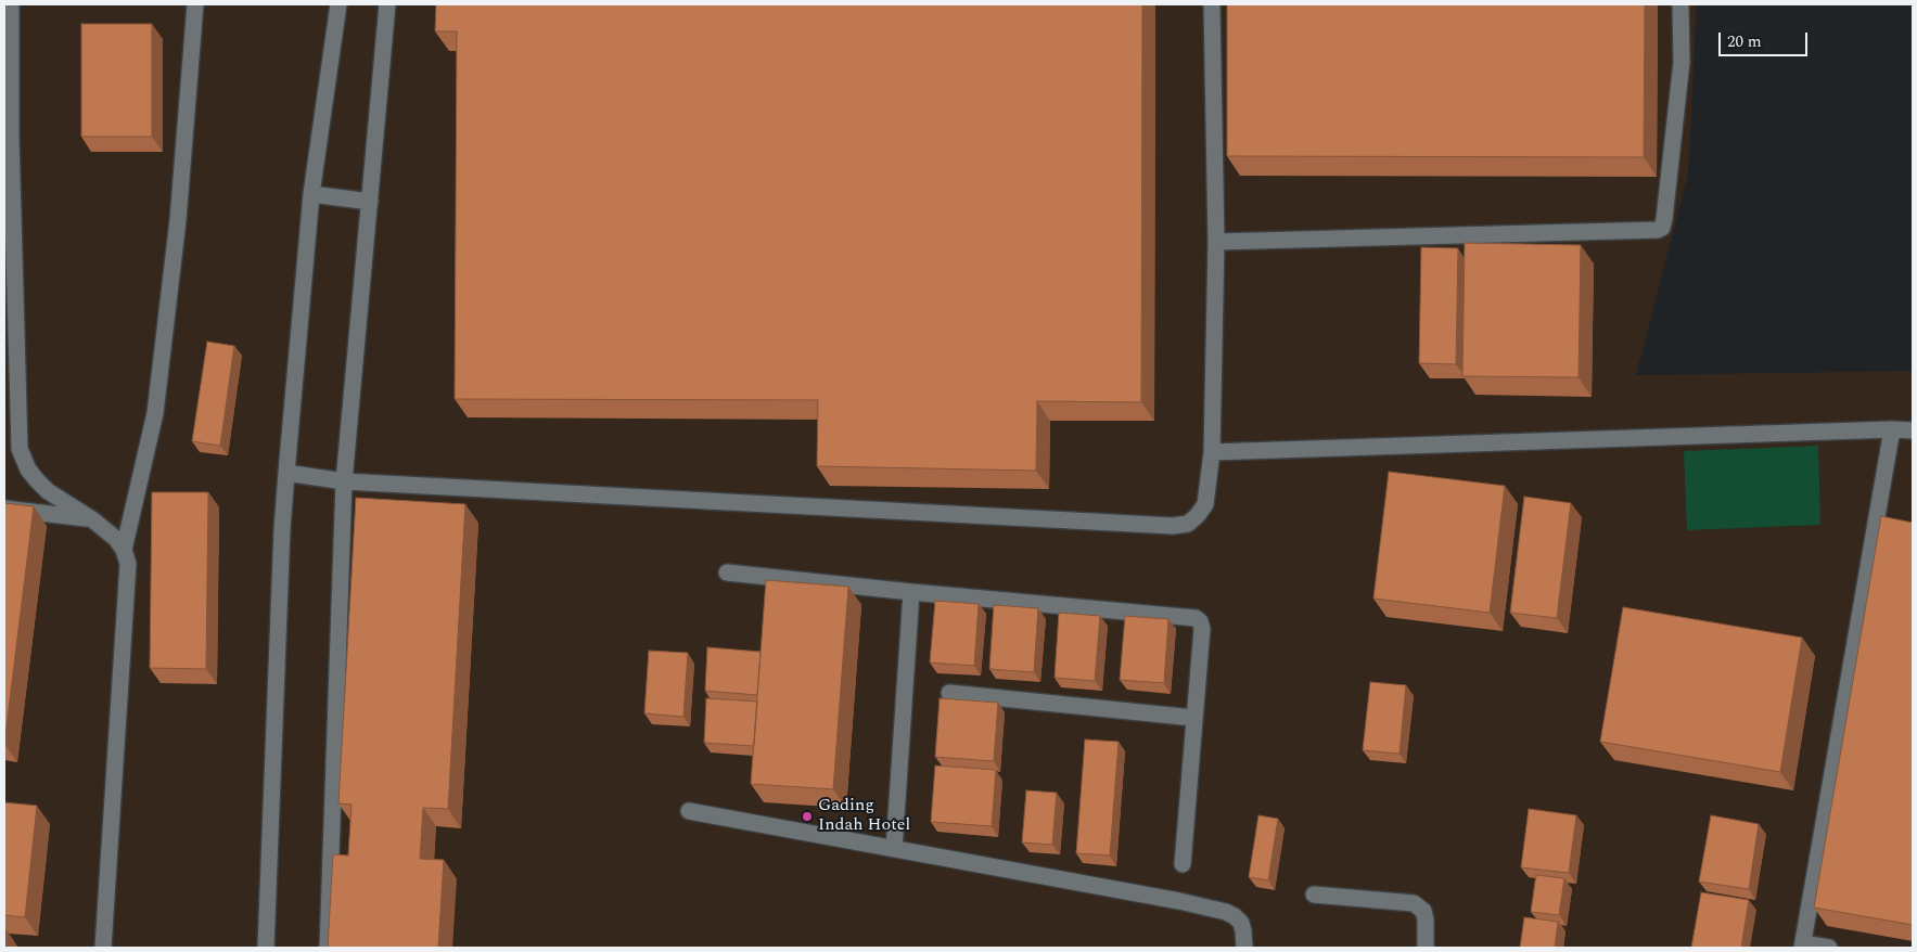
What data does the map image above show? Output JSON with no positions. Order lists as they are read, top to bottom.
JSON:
{
  "places": ["Gading Indah Hotel"],
  "scale_bar": "20 m"
}
